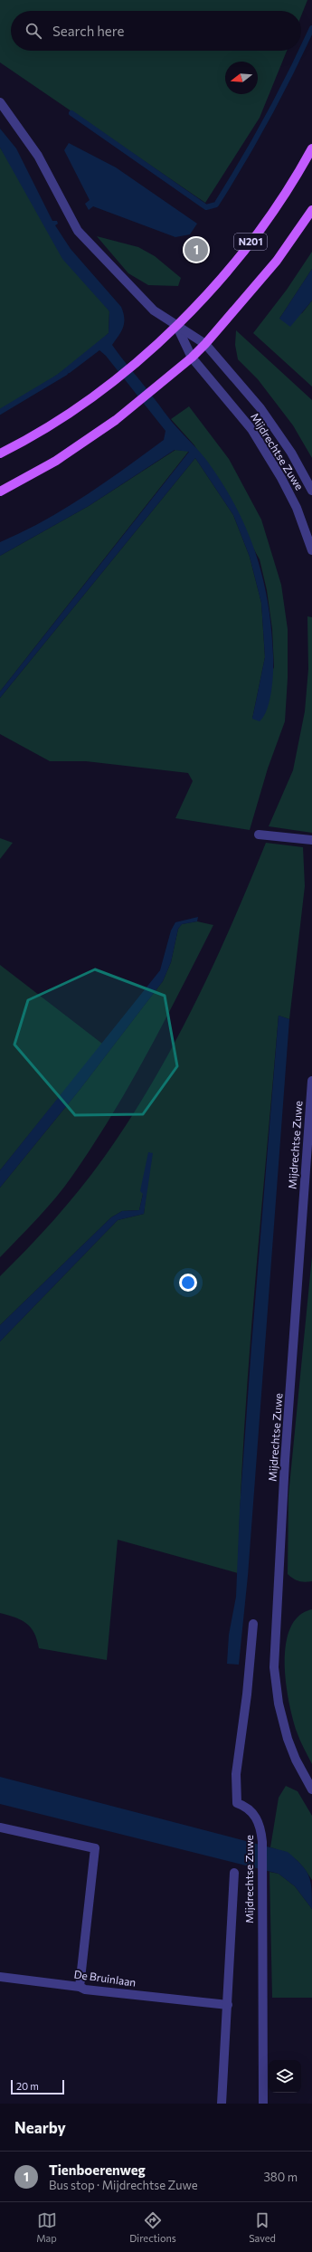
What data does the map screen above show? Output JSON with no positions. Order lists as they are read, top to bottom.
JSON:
{
  "streets": {
    "main road": ["N201"],
    "street": ["Mijdrechtse Zuwe", "De Bruinlaan"]
  },
  "crossings": [
    ["N201", "Mijdrechtse Zuwe"],
    ["Mijdrechtse Zuwe", "De Bruinlaan"]
  ],
  "scale_bar": "20 m",
  "north": "left",
  "page": {
    "search": "Search here",
    "pins": "1",
    "scale": "20 m",
    "heading": "Nearby",
    "list": [
      {
        "mark": "1",
        "name": "Tienboerenweg",
        "note": "Bus stop · Mijdrechtse Zuwe",
        "value": "380 m"
      }
    ],
    "nav": ["Map", "Directions", "Saved"]
  }
}
